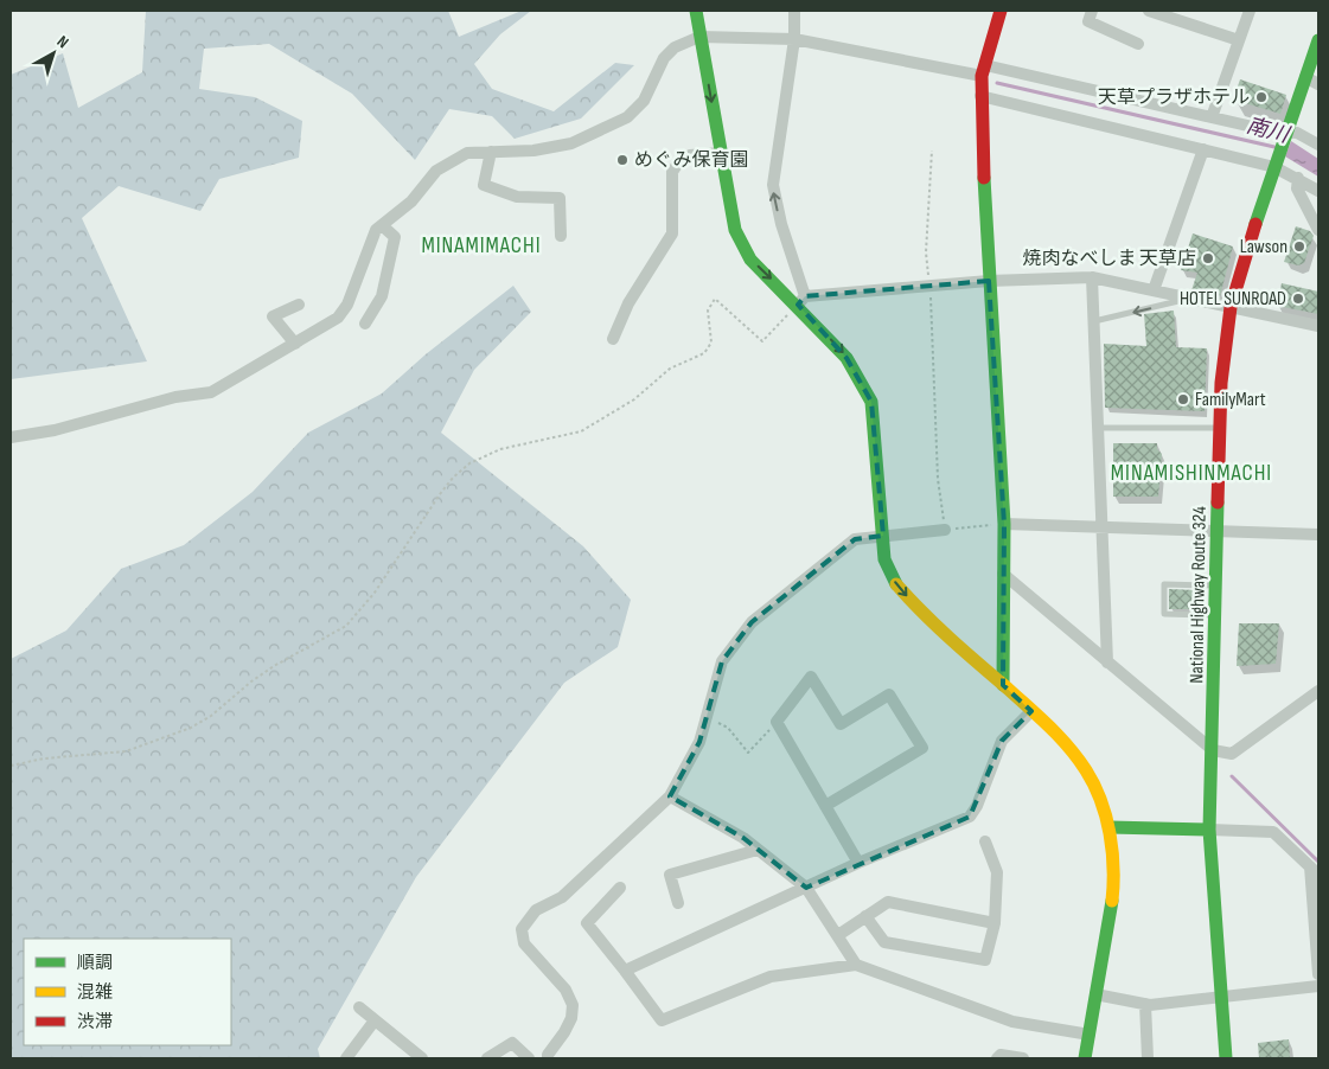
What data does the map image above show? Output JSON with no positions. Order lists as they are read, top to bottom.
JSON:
{
  "streets": {
    "main road": ["National Highway Route 324"]
  },
  "districts": ["MINAMIMACHI", "MINAMISHINMACHI"],
  "water": ["南川"],
  "places": [
    "天草プラザホテル",
    "めぐみ保育園",
    "Lawson",
    "焼肉なべしま 天草店",
    "HOTEL SUNROAD",
    "FamilyMart"
  ],
  "legend": ["順調", "混雑", "渋滞"],
  "north": "top right"
}
